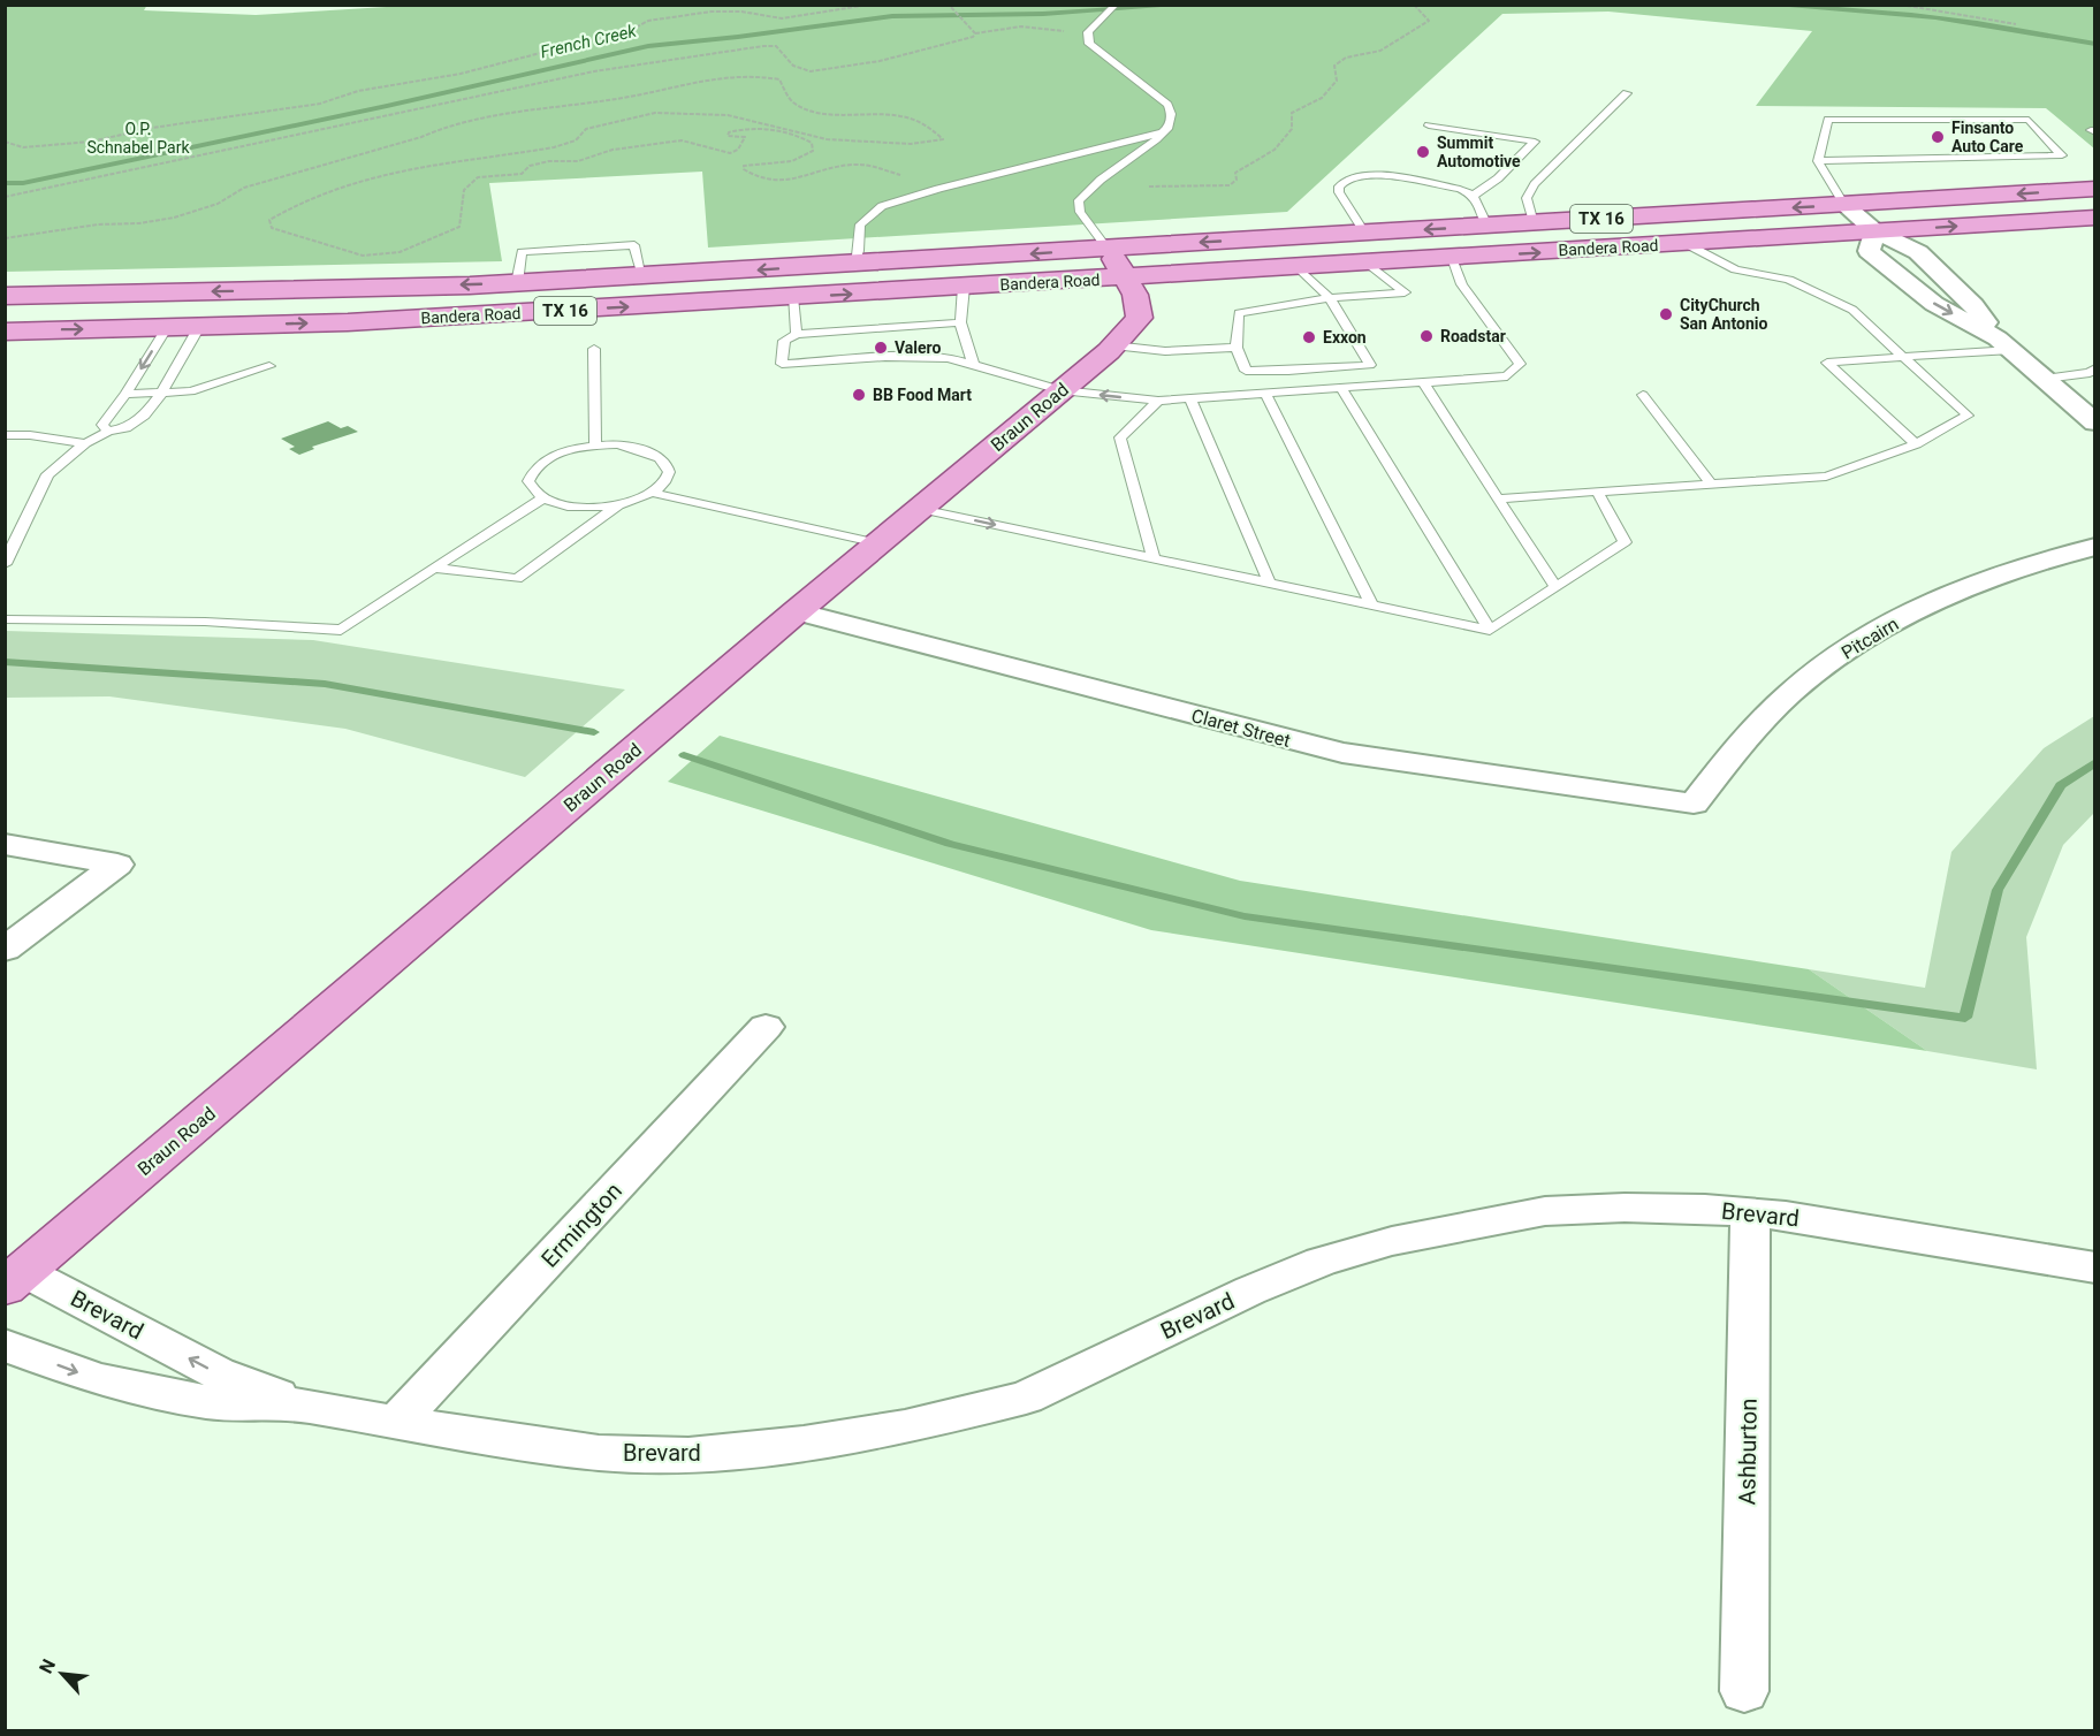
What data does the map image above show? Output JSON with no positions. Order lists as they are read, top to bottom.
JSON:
{
  "streets": {
    "main road": ["TX 16", "Bandera Road", "Braun Road"],
    "street": [
      "Pitcairn",
      "Claret Street",
      "Brevard",
      "Ermington",
      "Ashburton"
    ]
  },
  "crossings": [
    ["Bandera Road", "Braun Road"],
    ["Braun Road", "Claret Street"],
    ["Braun Road", "Brevard"],
    ["Pitcairn", "Claret Street"],
    ["Brevard", "Ermington"],
    ["Brevard", "Ashburton"]
  ],
  "water": ["French Creek"],
  "parks": ["O.P. Schnabel Park"],
  "places": [
    "Finsanto Auto Care",
    "Summit Automotive",
    "CityChurch San Antonio",
    "Roadstar",
    "Exxon",
    "Valero",
    "BB Food Mart"
  ],
  "north": "top left"
}
